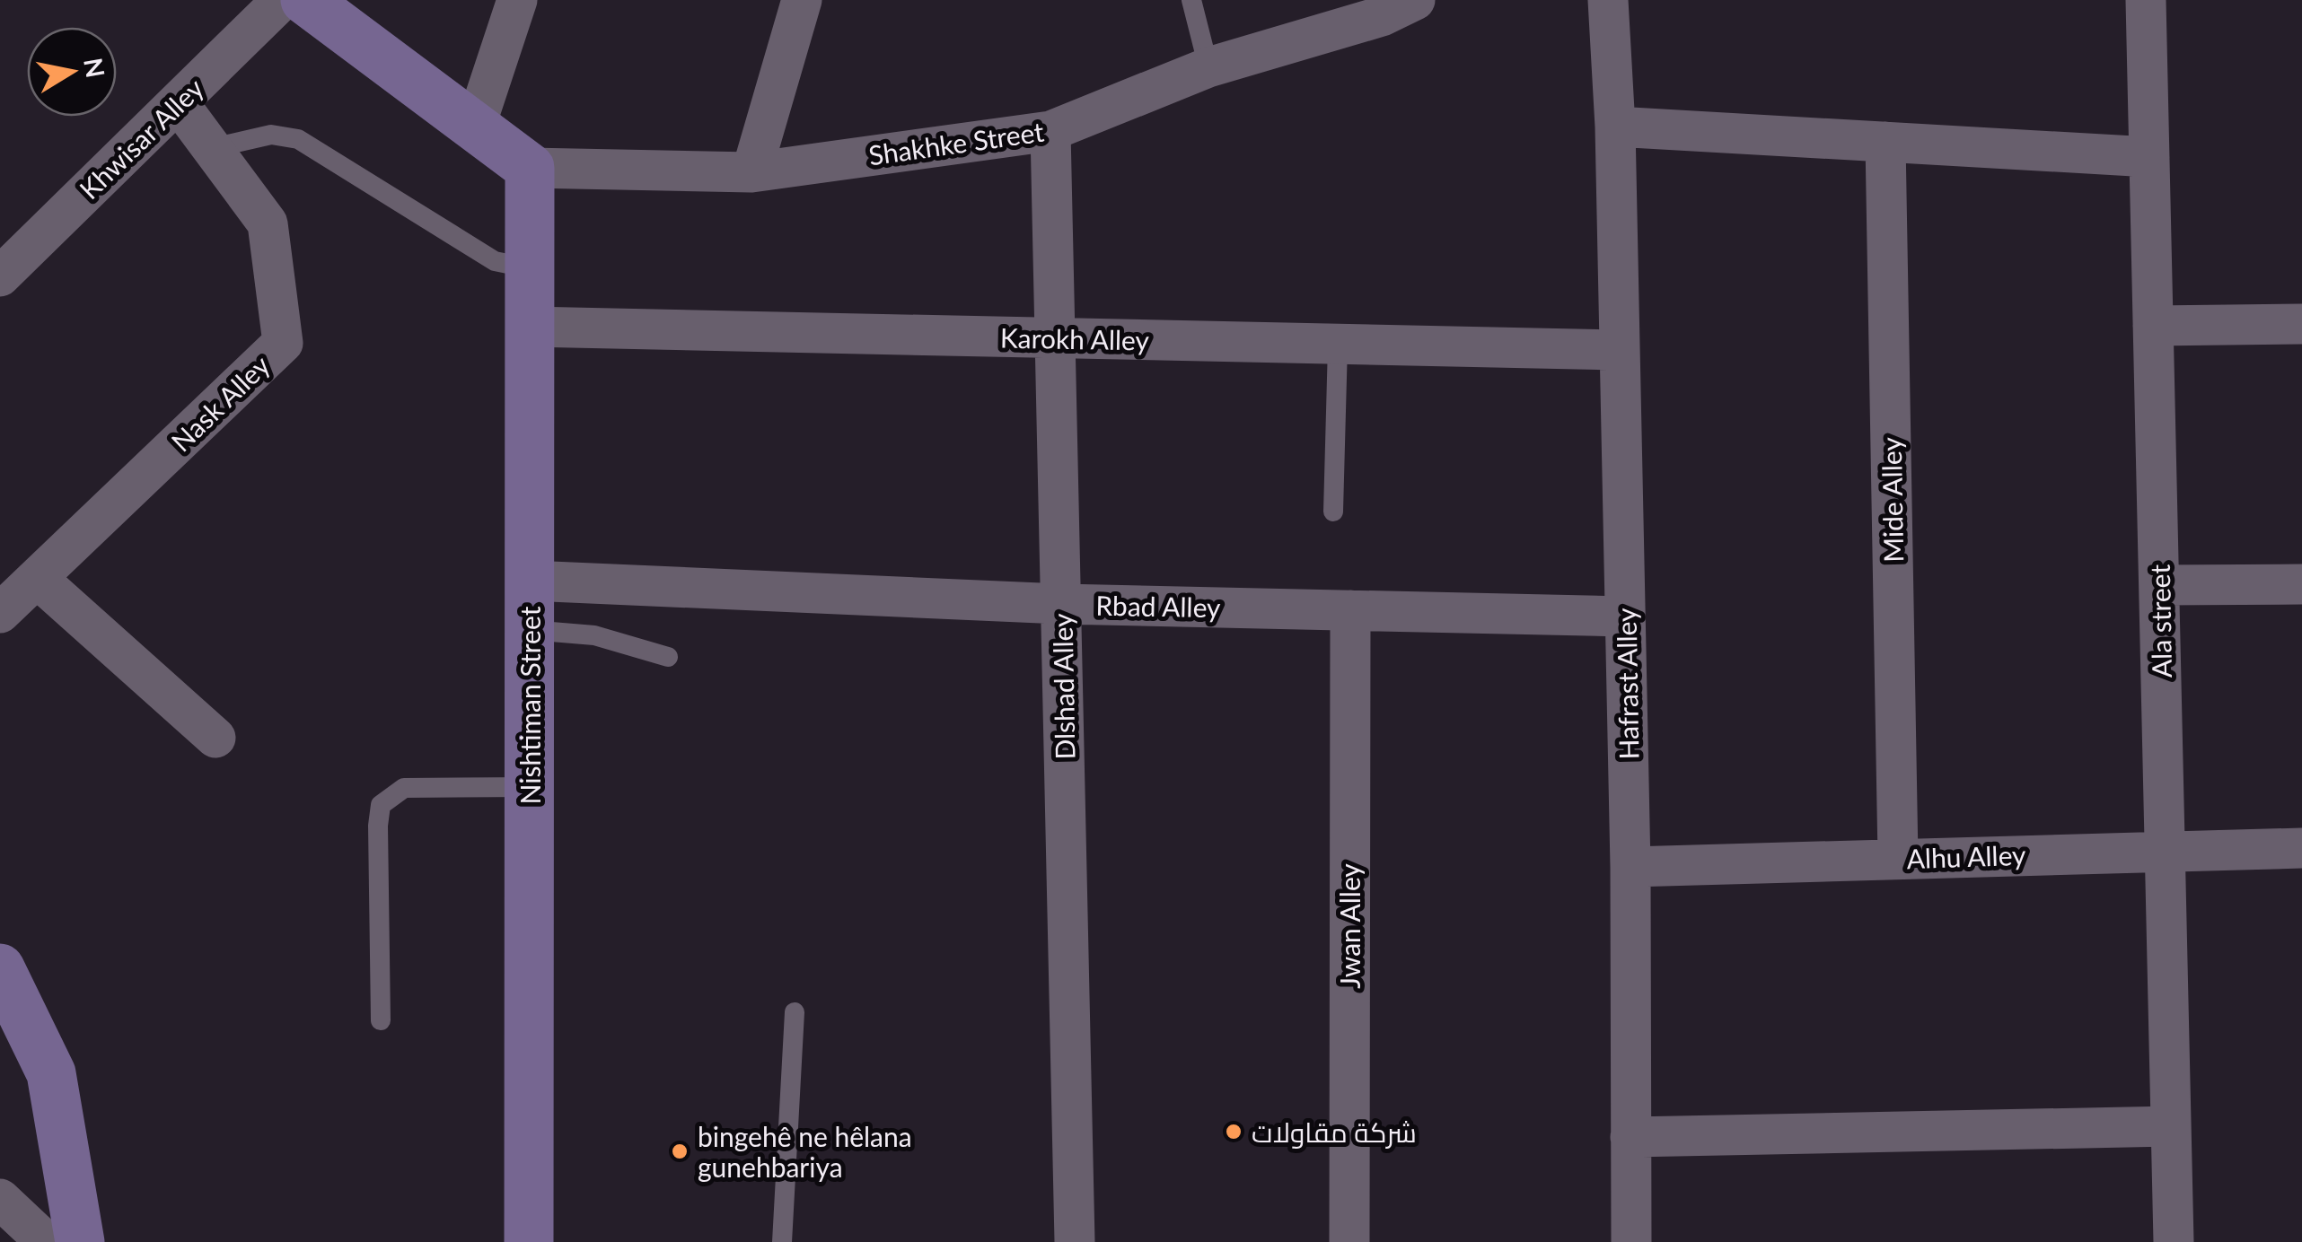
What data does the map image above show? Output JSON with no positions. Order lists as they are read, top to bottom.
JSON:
{
  "streets": {
    "street": [
      "Khwisar Alley",
      "Shakhke Street",
      "Karokh Alley",
      "Nask Alley",
      "Mide Alley",
      "Rbad Alley",
      "Ala street",
      "Hafrast Alley",
      "Dlshad Alley",
      "Nishtiman Street",
      "Alhu Alley",
      "Jwan Alley"
    ]
  },
  "crossings": [
    ["Khwisar Alley", "Nask Alley"],
    ["Shakhke Street", "Dlshad Alley"],
    ["Shakhke Street", "Nishtiman Street"],
    ["Karokh Alley", "Hafrast Alley"],
    ["Karokh Alley", "Dlshad Alley"],
    ["Karokh Alley", "Nishtiman Street"],
    ["Mide Alley", "Alhu Alley"],
    ["Rbad Alley", "Hafrast Alley"],
    ["Rbad Alley", "Dlshad Alley"],
    ["Rbad Alley", "Nishtiman Street"],
    ["Rbad Alley", "Jwan Alley"],
    ["Ala street", "Alhu Alley"],
    ["Hafrast Alley", "Alhu Alley"]
  ],
  "places": ["شركة مقاولات", "bingehê ne hêlana gunehbariya"],
  "north": "right"
}
